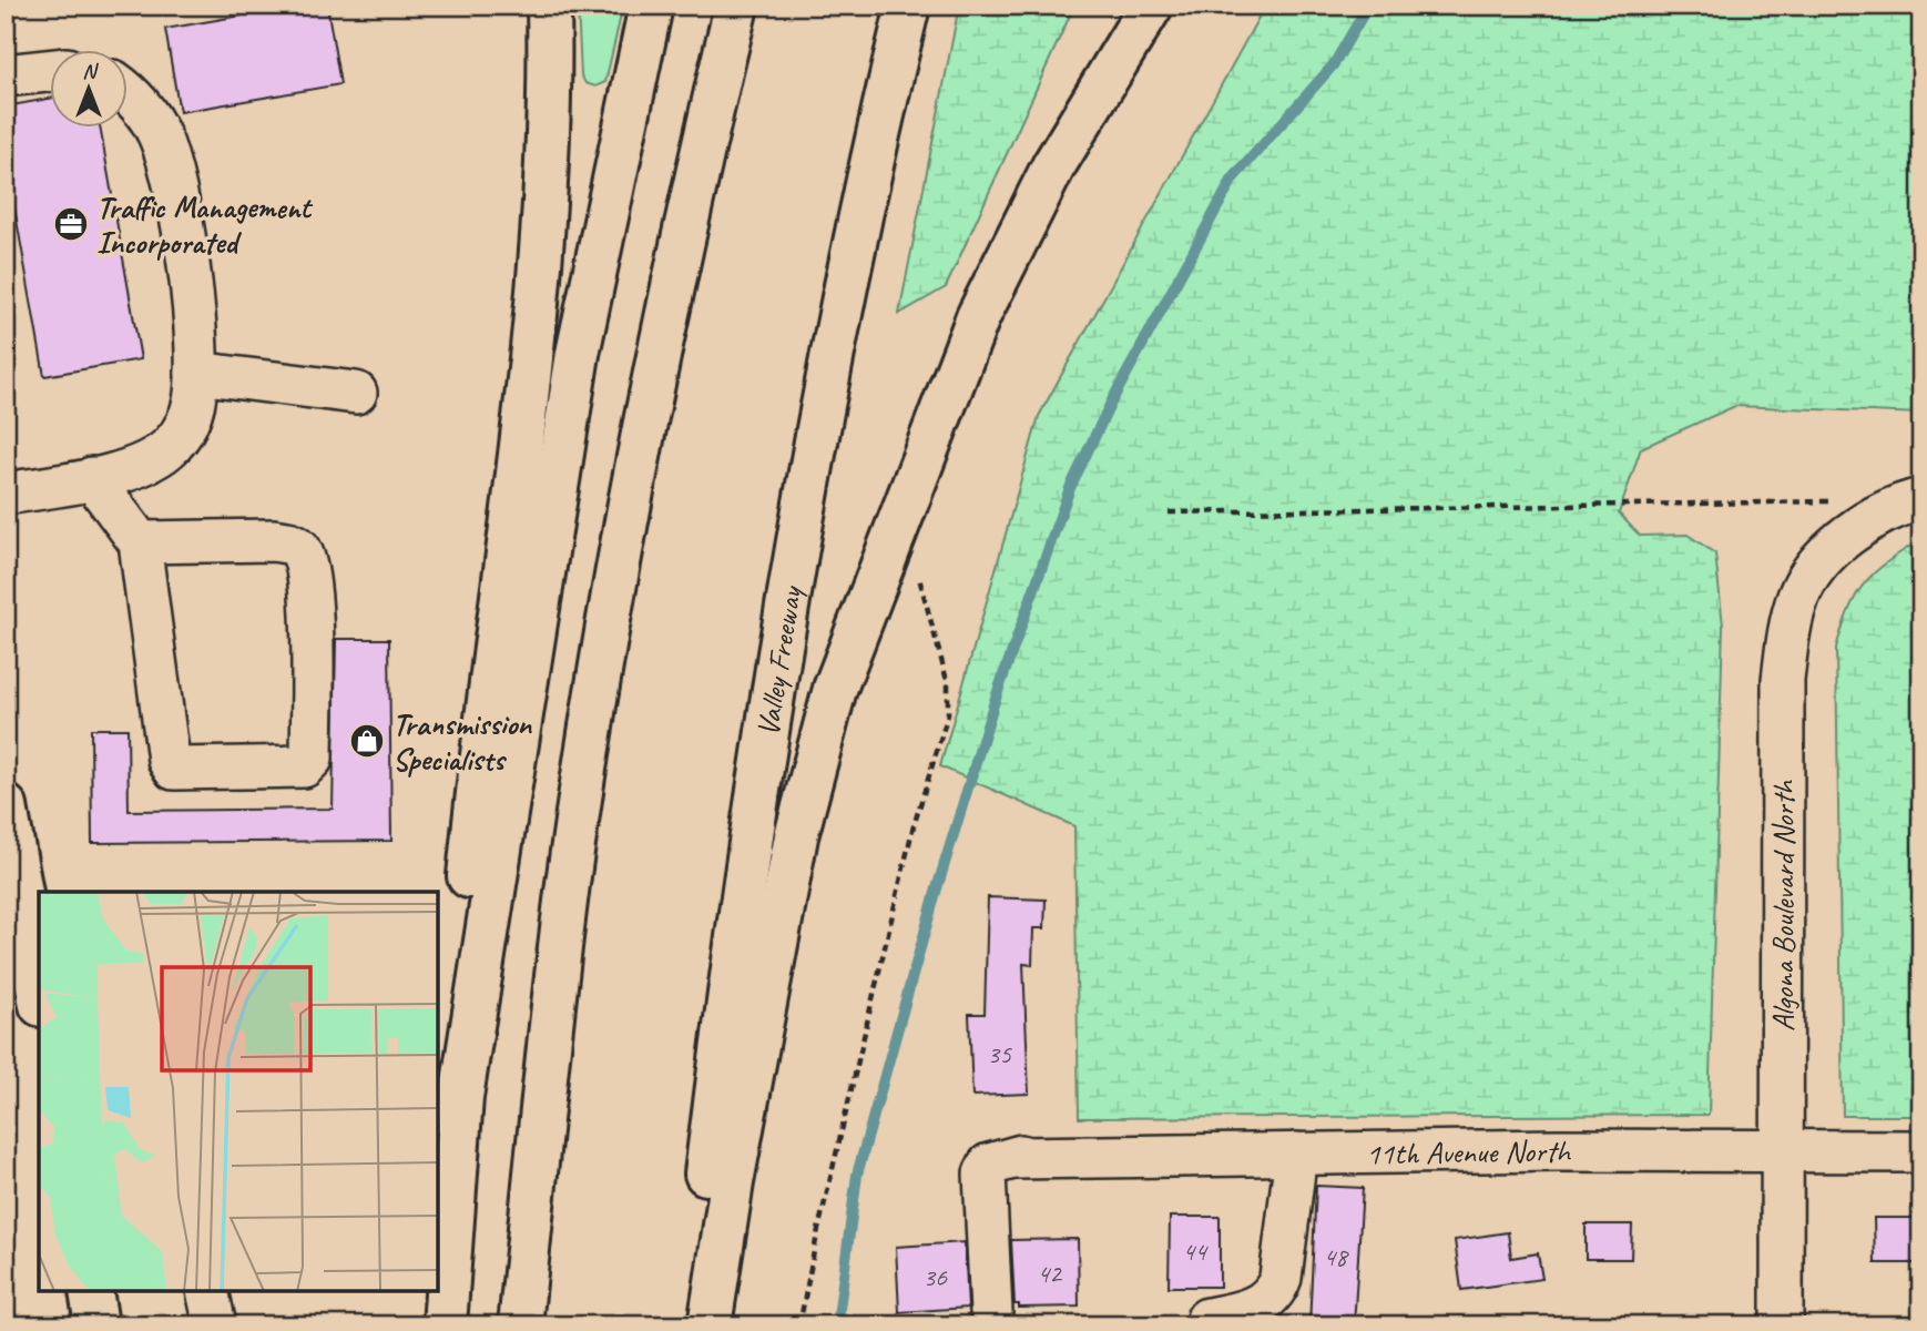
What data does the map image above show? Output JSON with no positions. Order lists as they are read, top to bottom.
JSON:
{
  "streets": {
    "main road": ["Valley Freeway"],
    "street": ["Algona Boulevard North", "11th Avenue North"]
  },
  "crossings": [
    ["Algona Boulevard North", "11th Avenue North"]
  ],
  "places": {
    "office": ["Traffic Management Incorporated"],
    "shop": ["Transmission Specialists"]
  },
  "house_numbers": [
    "35",
    "44",
    "48",
    "42",
    "36"
  ],
  "north": "top"
}
